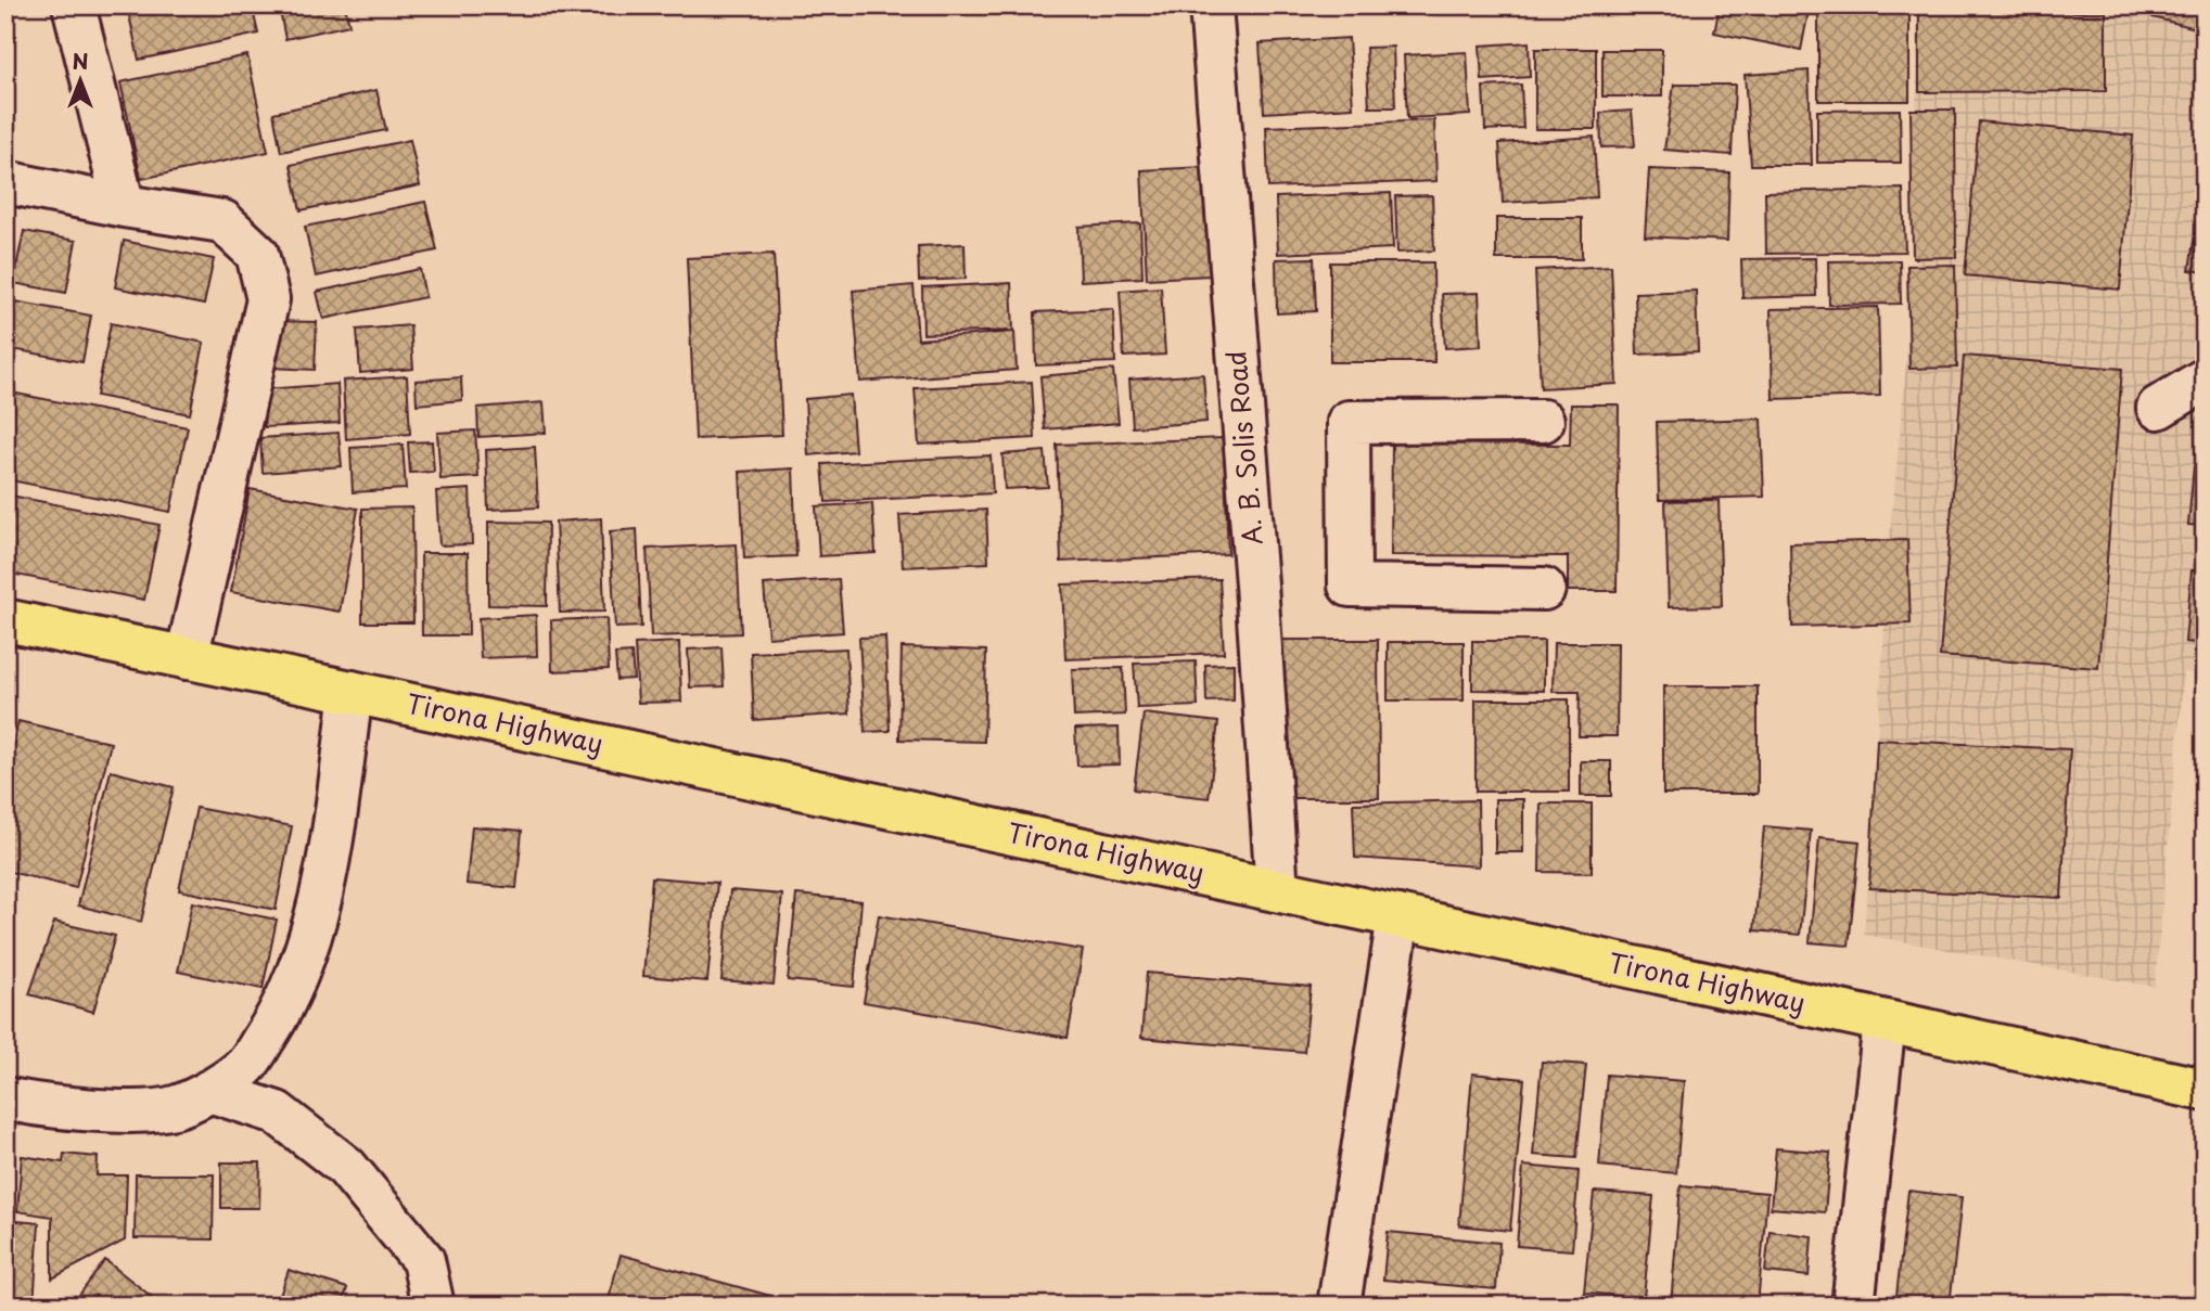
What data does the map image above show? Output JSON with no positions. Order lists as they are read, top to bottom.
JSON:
{
  "streets": {
    "main road": ["Tirona Highway"],
    "street": ["A. B. Solis Road"]
  },
  "crossings": [
    ["A. B. Solis Road", "Tirona Highway"]
  ],
  "north": "top"
}
